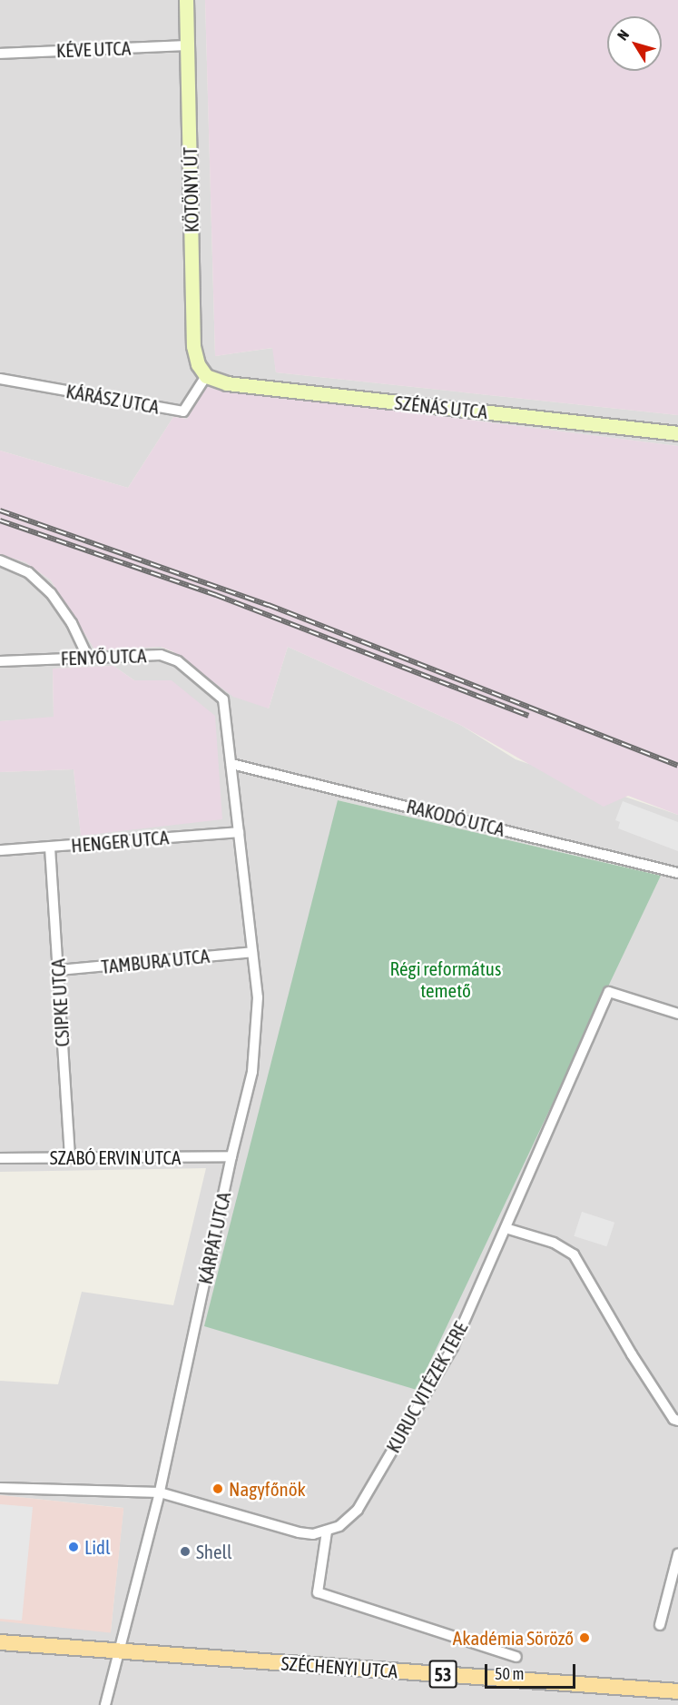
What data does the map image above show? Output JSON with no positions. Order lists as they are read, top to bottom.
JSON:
{
  "streets": {
    "main road": ["SZÉCHENYI UTCA", "53"],
    "street": [
      "KÉVE UTCA",
      "KÖTÖNYI ÚT",
      "KÁRÁSZ UTCA",
      "SZÉNÁS UTCA",
      "FENYŐ UTCA",
      "RAKODÓ UTCA",
      "HENGER UTCA",
      "TAMBURA UTCA",
      "CSIPKE UTCA",
      "SZABÓ ERVIN UTCA",
      "KÁRPÁT UTCA",
      "KURUC VITÉZEK TERE"
    ]
  },
  "crossings": [
    ["KÉVE UTCA", "KÖTÖNYI ÚT"],
    ["KÖTÖNYI ÚT", "KÁRÁSZ UTCA"],
    ["KÖTÖNYI ÚT", "SZÉNÁS UTCA"],
    ["KÁRÁSZ UTCA", "SZÉNÁS UTCA"],
    ["FENYŐ UTCA", "RAKODÓ UTCA"],
    ["FENYŐ UTCA", "KÁRPÁT UTCA"],
    ["RAKODÓ UTCA", "KÁRPÁT UTCA"],
    ["HENGER UTCA", "CSIPKE UTCA"],
    ["HENGER UTCA", "KÁRPÁT UTCA"],
    ["TAMBURA UTCA", "CSIPKE UTCA"],
    ["TAMBURA UTCA", "KÁRPÁT UTCA"],
    ["CSIPKE UTCA", "SZABÓ ERVIN UTCA"],
    ["SZABÓ ERVIN UTCA", "KÁRPÁT UTCA"],
    ["KÁRPÁT UTCA", "SZÉCHENYI UTCA"]
  ],
  "parks": ["Régi református temető"],
  "places": [
    "Nagyfőnök",
    "Lidl",
    "Shell",
    "Akadémia Söröző"
  ],
  "scale_bar": "50 m",
  "north": "top left"
}
